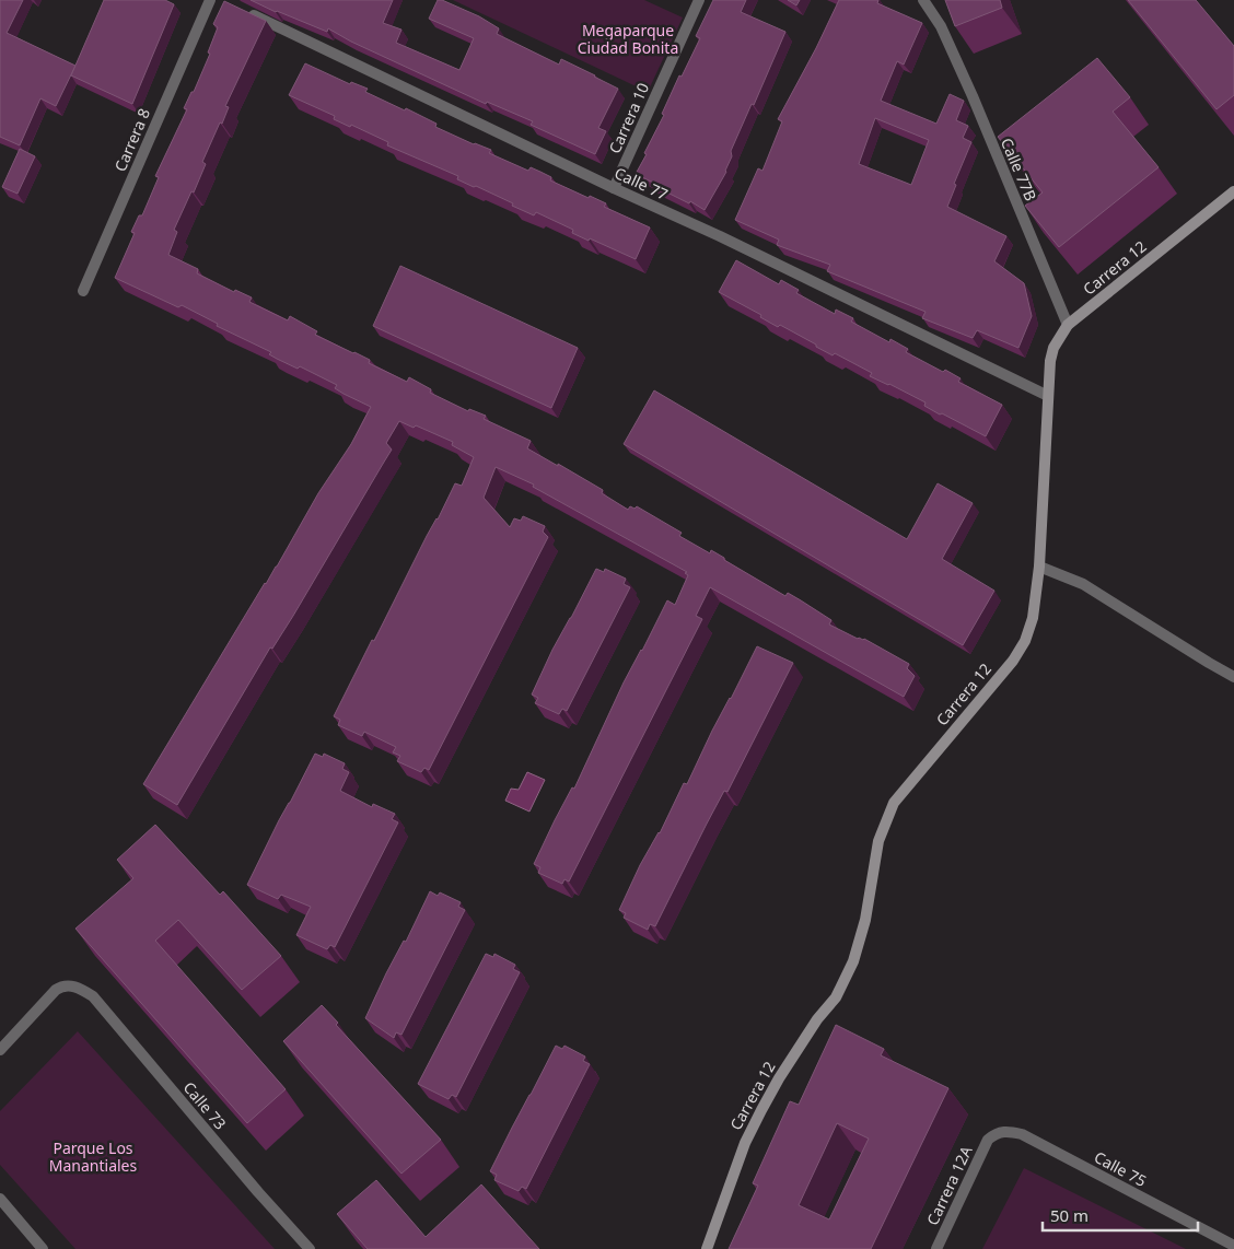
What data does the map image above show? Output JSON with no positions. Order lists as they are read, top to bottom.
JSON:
{
  "streets": {
    "main road": ["Carrera 12"],
    "street": [
      "Carrera 10",
      "Carrera 8",
      "Calle 77B",
      "Calle 77",
      "Calle 73",
      "Calle 75",
      "Carrera 12A"
    ]
  },
  "crossings": [
    ["Carrera 10", "Calle 77"],
    ["Calle 77B", "Carrera 12"],
    ["Calle 77", "Carrera 12"],
    ["Calle 75", "Carrera 12A"]
  ],
  "parks": ["Megaparque Ciudad Bonita", "Parque Los Manantiales"],
  "scale_bar": "50 m"
}
